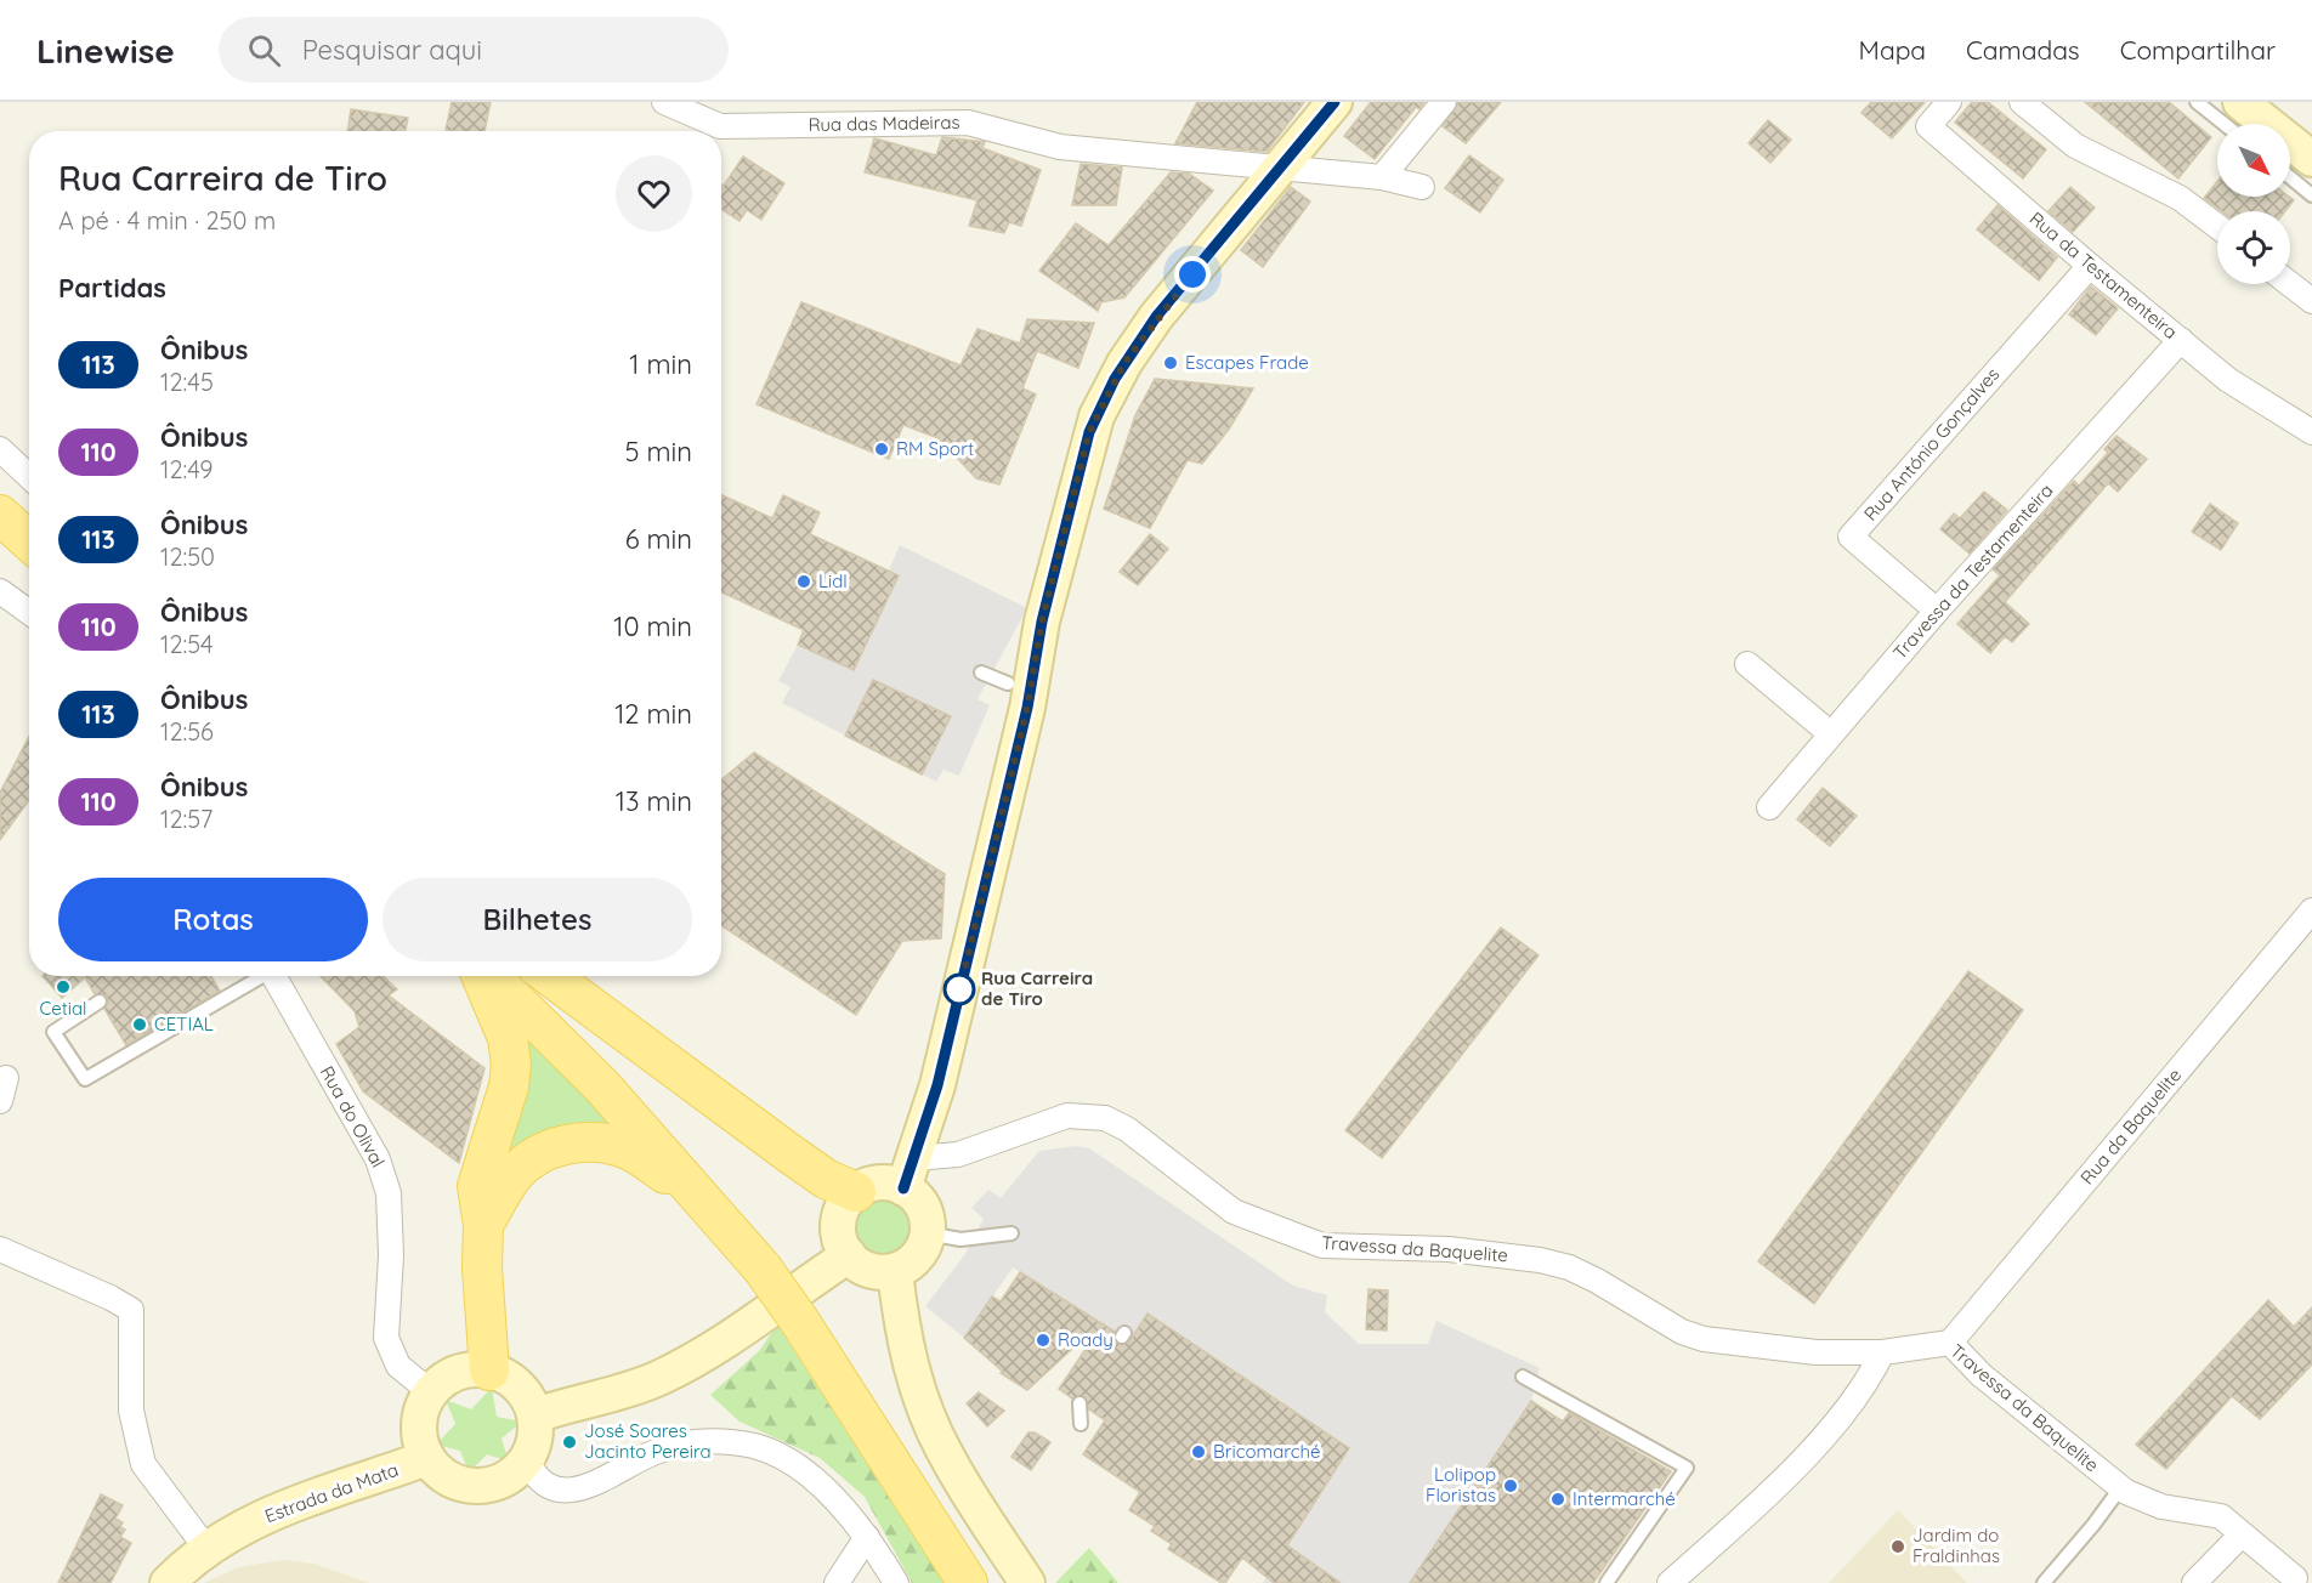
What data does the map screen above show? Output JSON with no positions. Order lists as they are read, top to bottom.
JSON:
{
  "streets": {
    "main road": ["Estrada da Mata"],
    "street": [
      "Rua das Madeiras",
      "Rua da Testamenteira",
      "Rua António Gonçalves",
      "Travessa da Testamenteira",
      "Rua do Olival",
      "Rua da Baquelite",
      "Travessa da Baquelite"
    ]
  },
  "crossings": [
    ["Rua da Testamenteira", "Rua António Gonçalves"],
    ["Rua da Testamenteira", "Travessa da Testamenteira"],
    ["Rua António Gonçalves", "Travessa da Testamenteira"],
    ["Rua do Olival", "Estrada da Mata"],
    ["Rua da Baquelite", "Travessa da Baquelite"]
  ],
  "places": [
    "Escapes Frade",
    "RM Sport",
    "Lidl",
    "Cetial",
    "Rua Carreira de Tiro",
    "CETIAL",
    "Roady",
    "José Soares Jacinto Pereira",
    "Bricomarché",
    "Lolipop Floristas",
    "Intermarché",
    "Jardim do Fraldinhas"
  ],
  "lines": ["bus line 113"],
  "north": "bottom right",
  "page": {
    "header": "Linewise",
    "search": "Pesquisar aqui",
    "nav": ["Mapa", "Camadas", "Compartilhar"],
    "heading": [
      ["Rua Carreira de Tiro", "A pé · 4 min · 250 m"],
      "Partidas"
    ],
    "list": [
      {
        "mark": "113",
        "name": "Ônibus",
        "note": "12:45",
        "value": "1 min"
      },
      {
        "mark": "110",
        "name": "Ônibus",
        "note": "12:49",
        "value": "5 min"
      },
      {
        "mark": "113",
        "name": "Ônibus",
        "note": "12:50",
        "value": "6 min"
      },
      {
        "mark": "110",
        "name": "Ônibus",
        "note": "12:54",
        "value": "10 min"
      },
      {
        "mark": "113",
        "name": "Ônibus",
        "note": "12:56",
        "value": "12 min"
      },
      {
        "mark": "110",
        "name": "Ônibus",
        "note": "12:57",
        "value": "13 min"
      }
    ],
    "buttons": ["Rotas", "Bilhetes"]
  }
}
